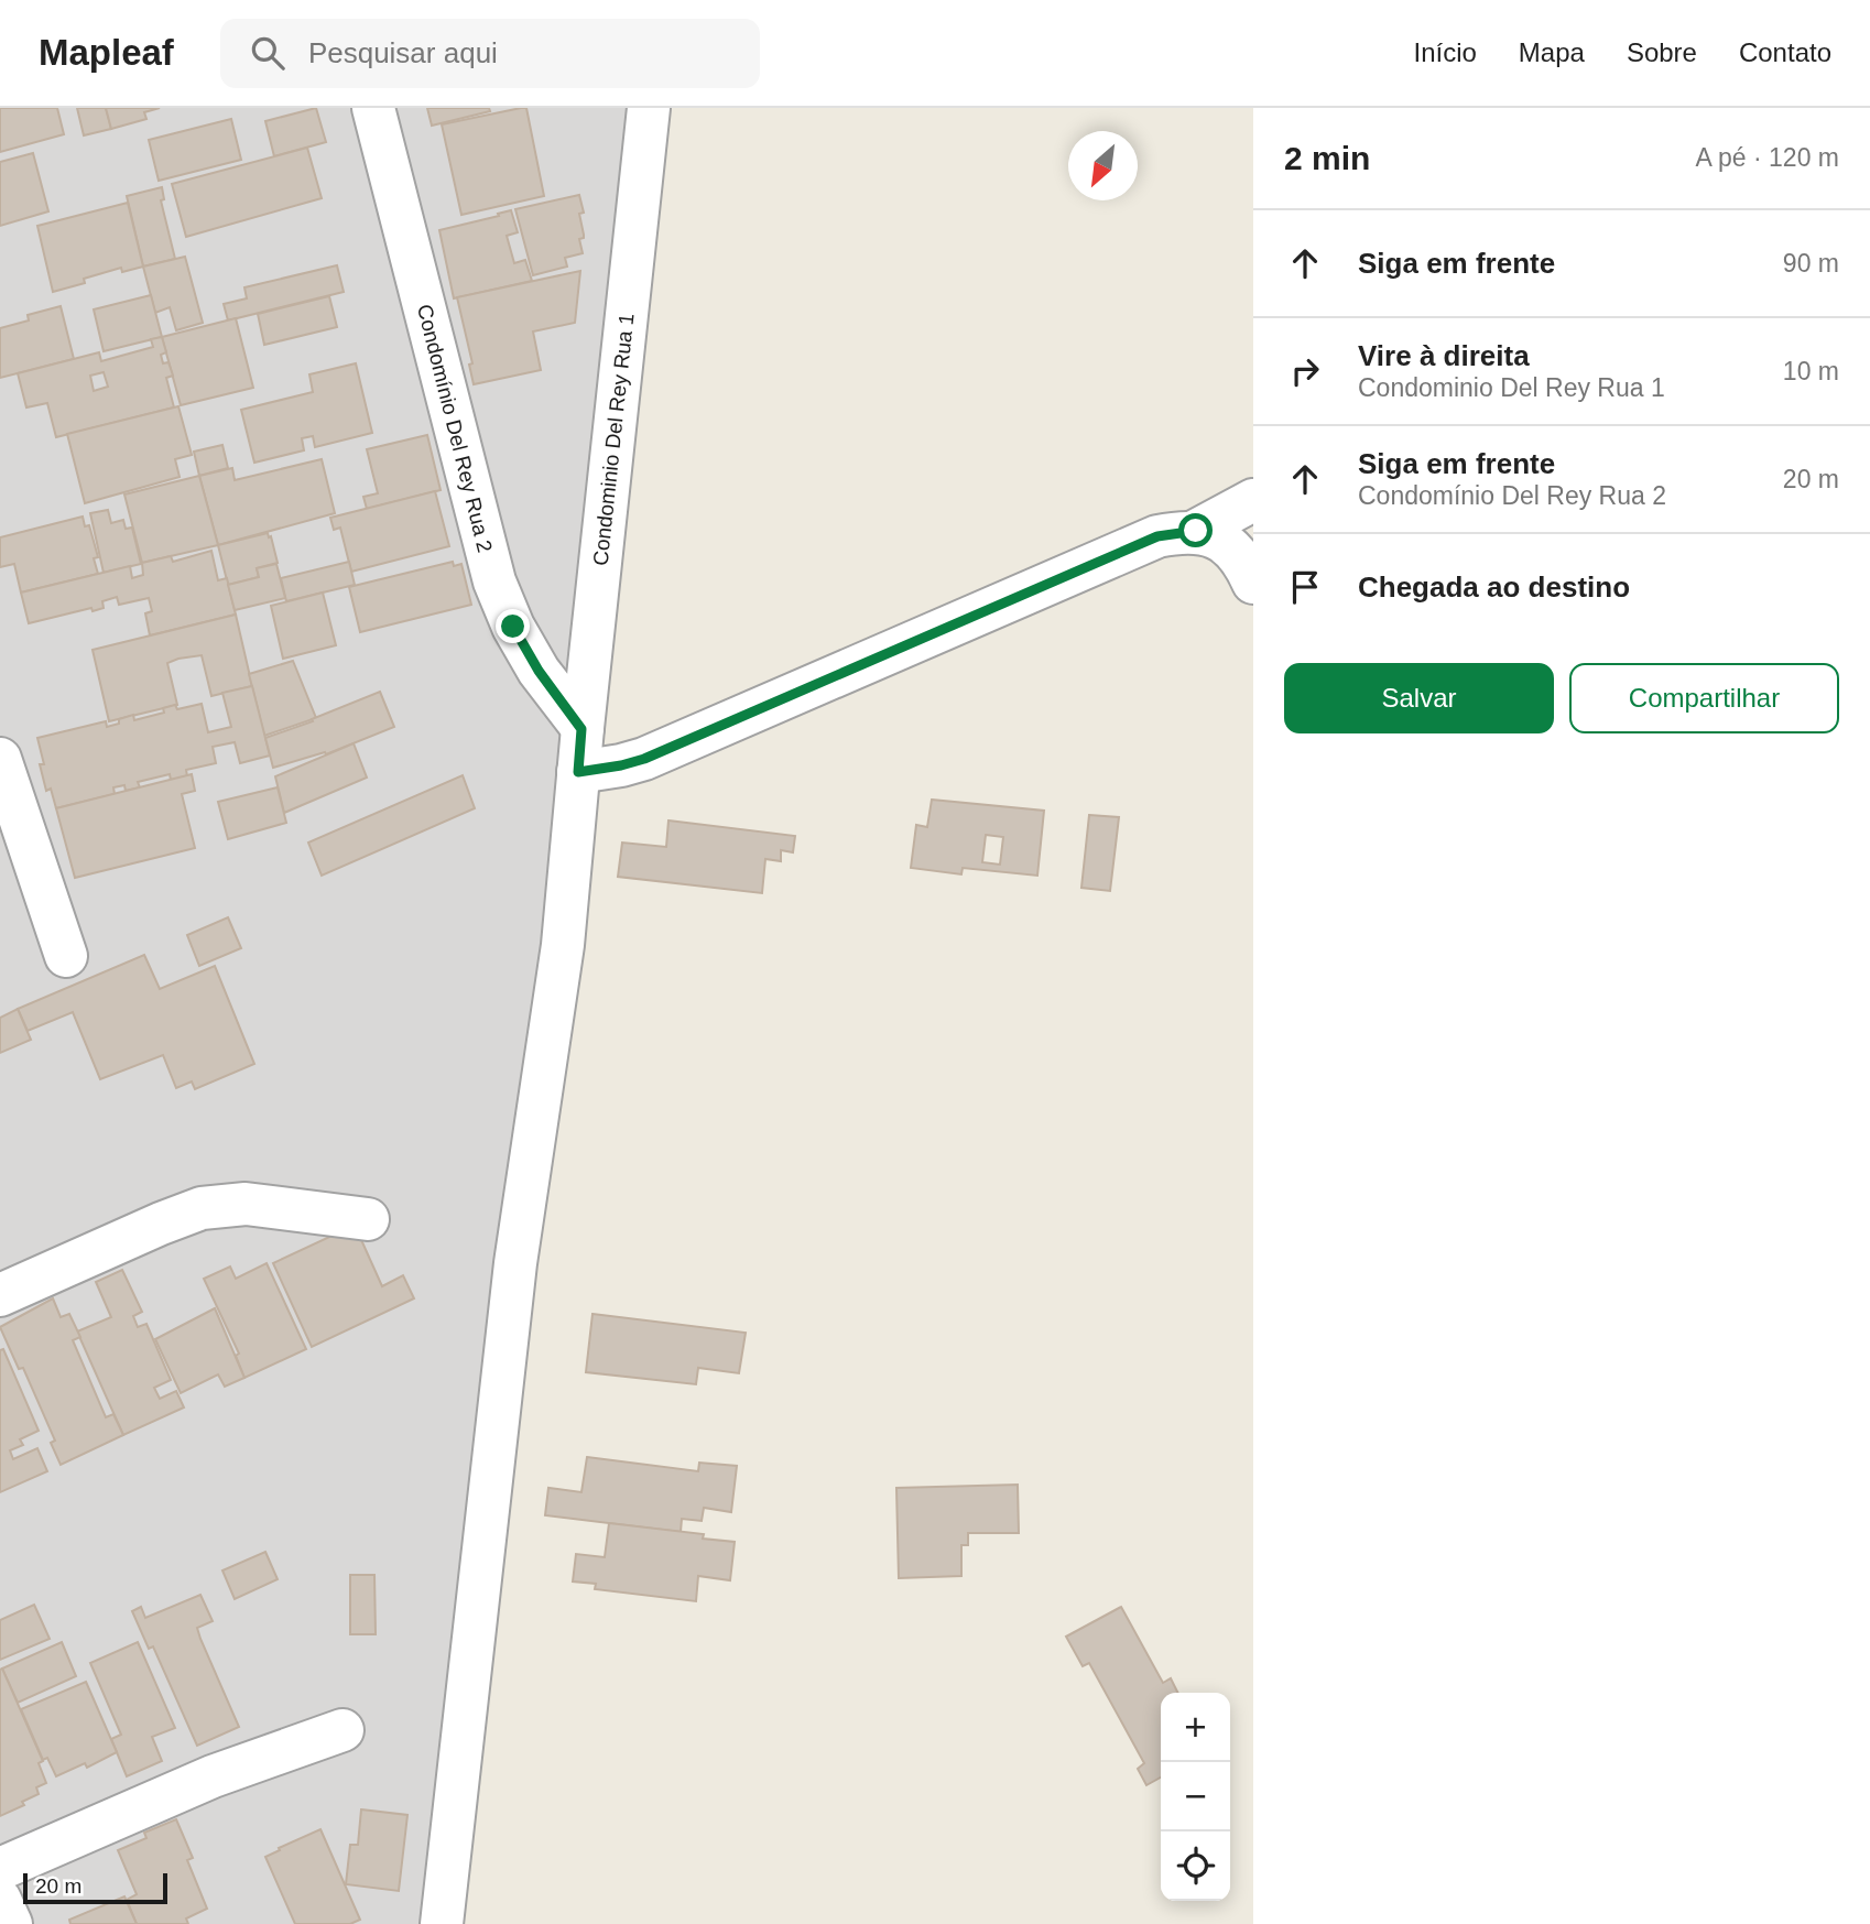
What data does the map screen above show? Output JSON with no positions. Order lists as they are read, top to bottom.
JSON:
{
  "streets": {
    "street": ["Condomínio Del Rey Rua 2", "Condominio Del Rey Rua 1"]
  },
  "crossings": [
    ["Condomínio Del Rey Rua 2", "Condominio Del Rey Rua 1"]
  ],
  "scale_bar": "20 m",
  "north": "bottom left",
  "page": {
    "header": "Mapleaf",
    "search": "Pesquisar aqui",
    "nav": [
      "Início",
      "Mapa",
      "Sobre",
      "Contato"
    ],
    "heading": ["2 min", "A pé · 120 m"],
    "list": [
      ["Siga em frente", "90 m"],
      ["Vire à direita", "Condominio Del Rey Rua 1", "10 m"],
      ["Siga em frente", "Condomínio Del Rey Rua 2", "20 m"],
      "Chegada ao destino"
    ],
    "buttons": ["Salvar", "Compartilhar"],
    "map_buttons": ["+", "−"],
    "scale": "20 m"
  }
}
